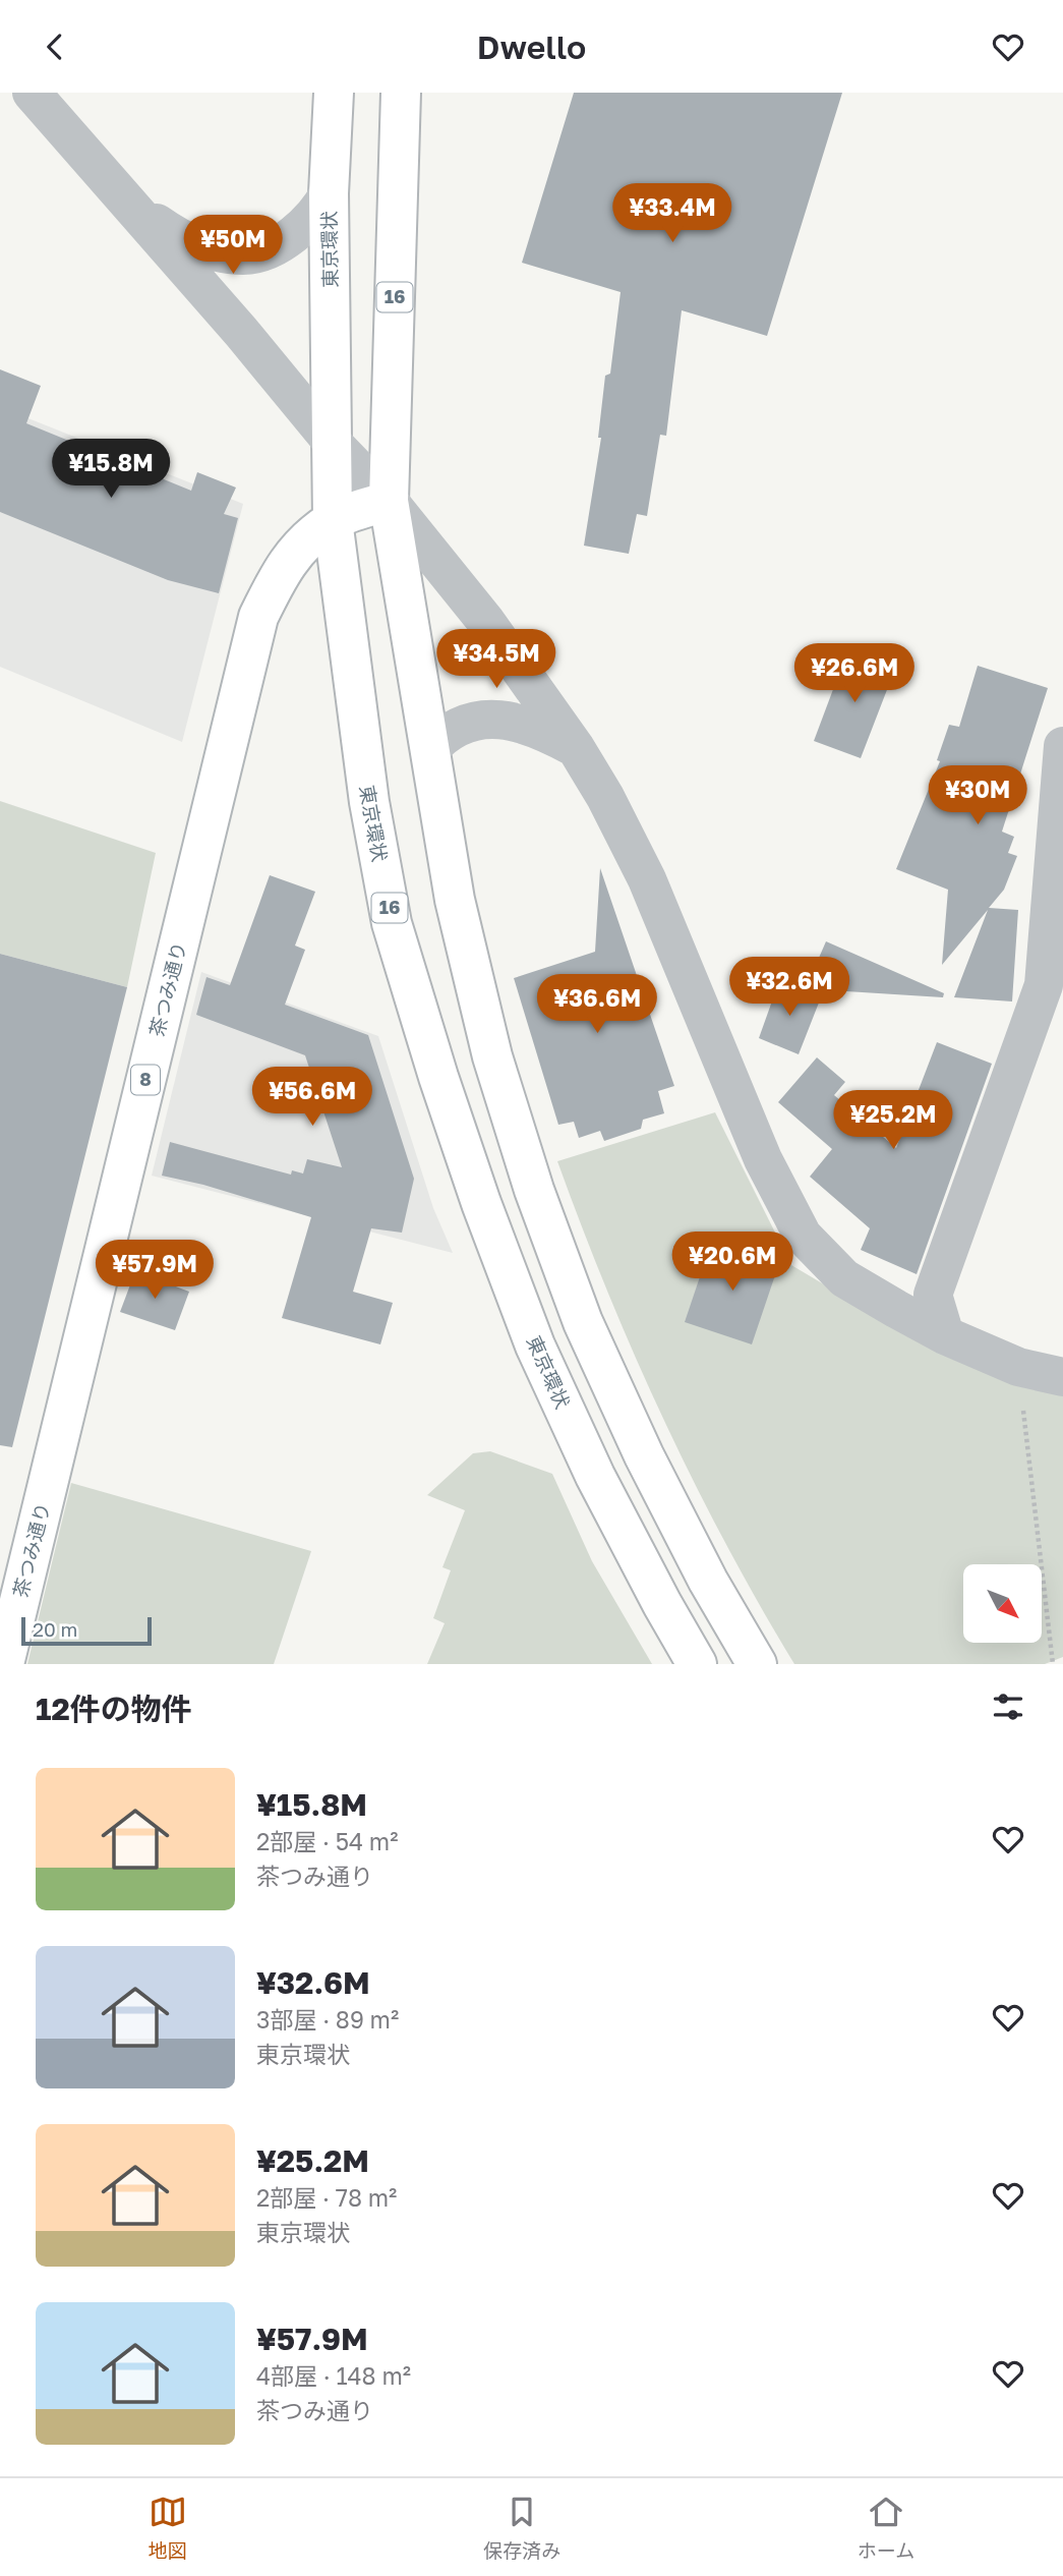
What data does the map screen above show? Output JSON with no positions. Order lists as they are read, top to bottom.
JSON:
{
  "streets": {
    "main road": [
      "東京環状",
      "16",
      "茶つみ通り",
      "8"
    ]
  },
  "crossings": [
    ["東京環状", "茶つみ通り"],
    ["16", "茶つみ通り"]
  ],
  "scale_bar": "20 m",
  "north": "bottom right",
  "page": {
    "header": "Dwello",
    "price": [
      "¥33.4M",
      "¥50M",
      "¥15.8M",
      "¥34.5M",
      "¥26.6M",
      "¥30M",
      "¥32.6M",
      "¥36.6M",
      "¥56.6M",
      "¥25.2M",
      "¥20.6M",
      "¥57.9M"
    ],
    "scale": "20 m",
    "heading": "12件の物件",
    "list": [
      {
        "name": "¥15.8M",
        "note": "2部屋 · 54 m² · 茶つみ通り"
      },
      {
        "name": "¥32.6M",
        "note": "3部屋 · 89 m² · 東京環状"
      },
      {
        "name": "¥25.2M",
        "note": "2部屋 · 78 m² · 東京環状"
      },
      {
        "name": "¥57.9M",
        "note": "4部屋 · 148 m² · 茶つみ通り"
      }
    ],
    "tabs": ["地図", "保存済み", "ホーム"]
  }
}
